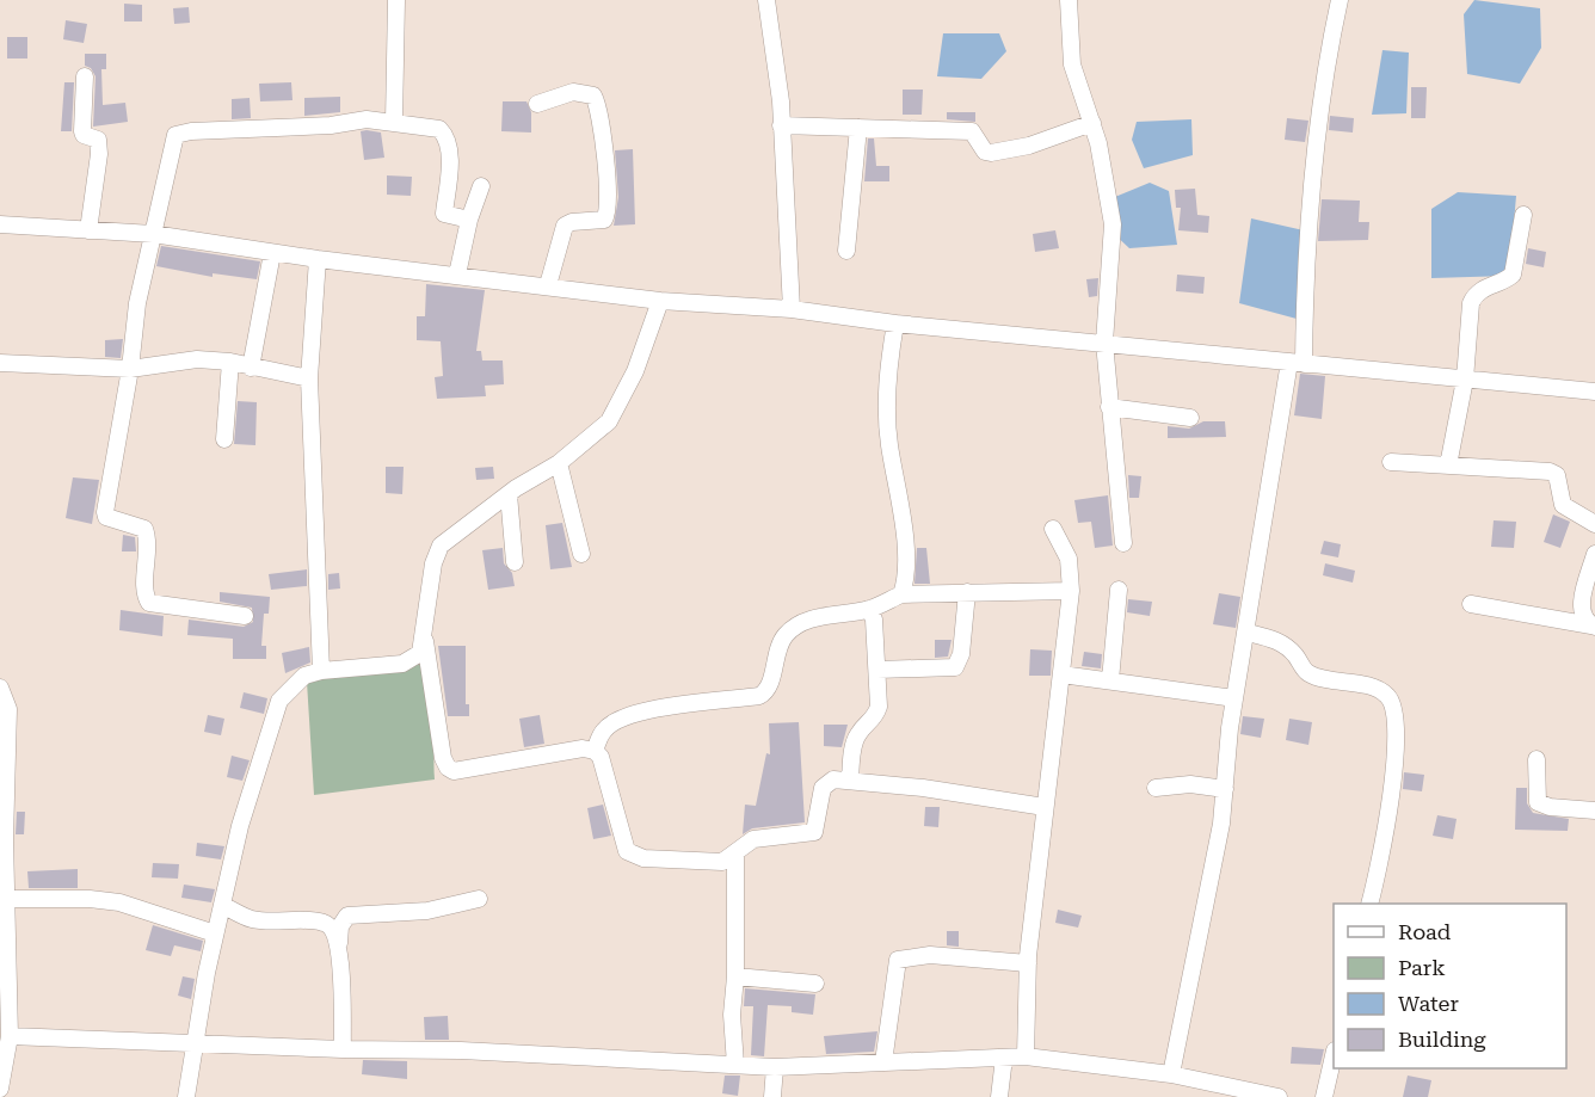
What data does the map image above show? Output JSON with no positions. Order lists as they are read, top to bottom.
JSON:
{
  "legend": [
    "Road",
    "Park",
    "Water",
    "Building"
  ]
}
